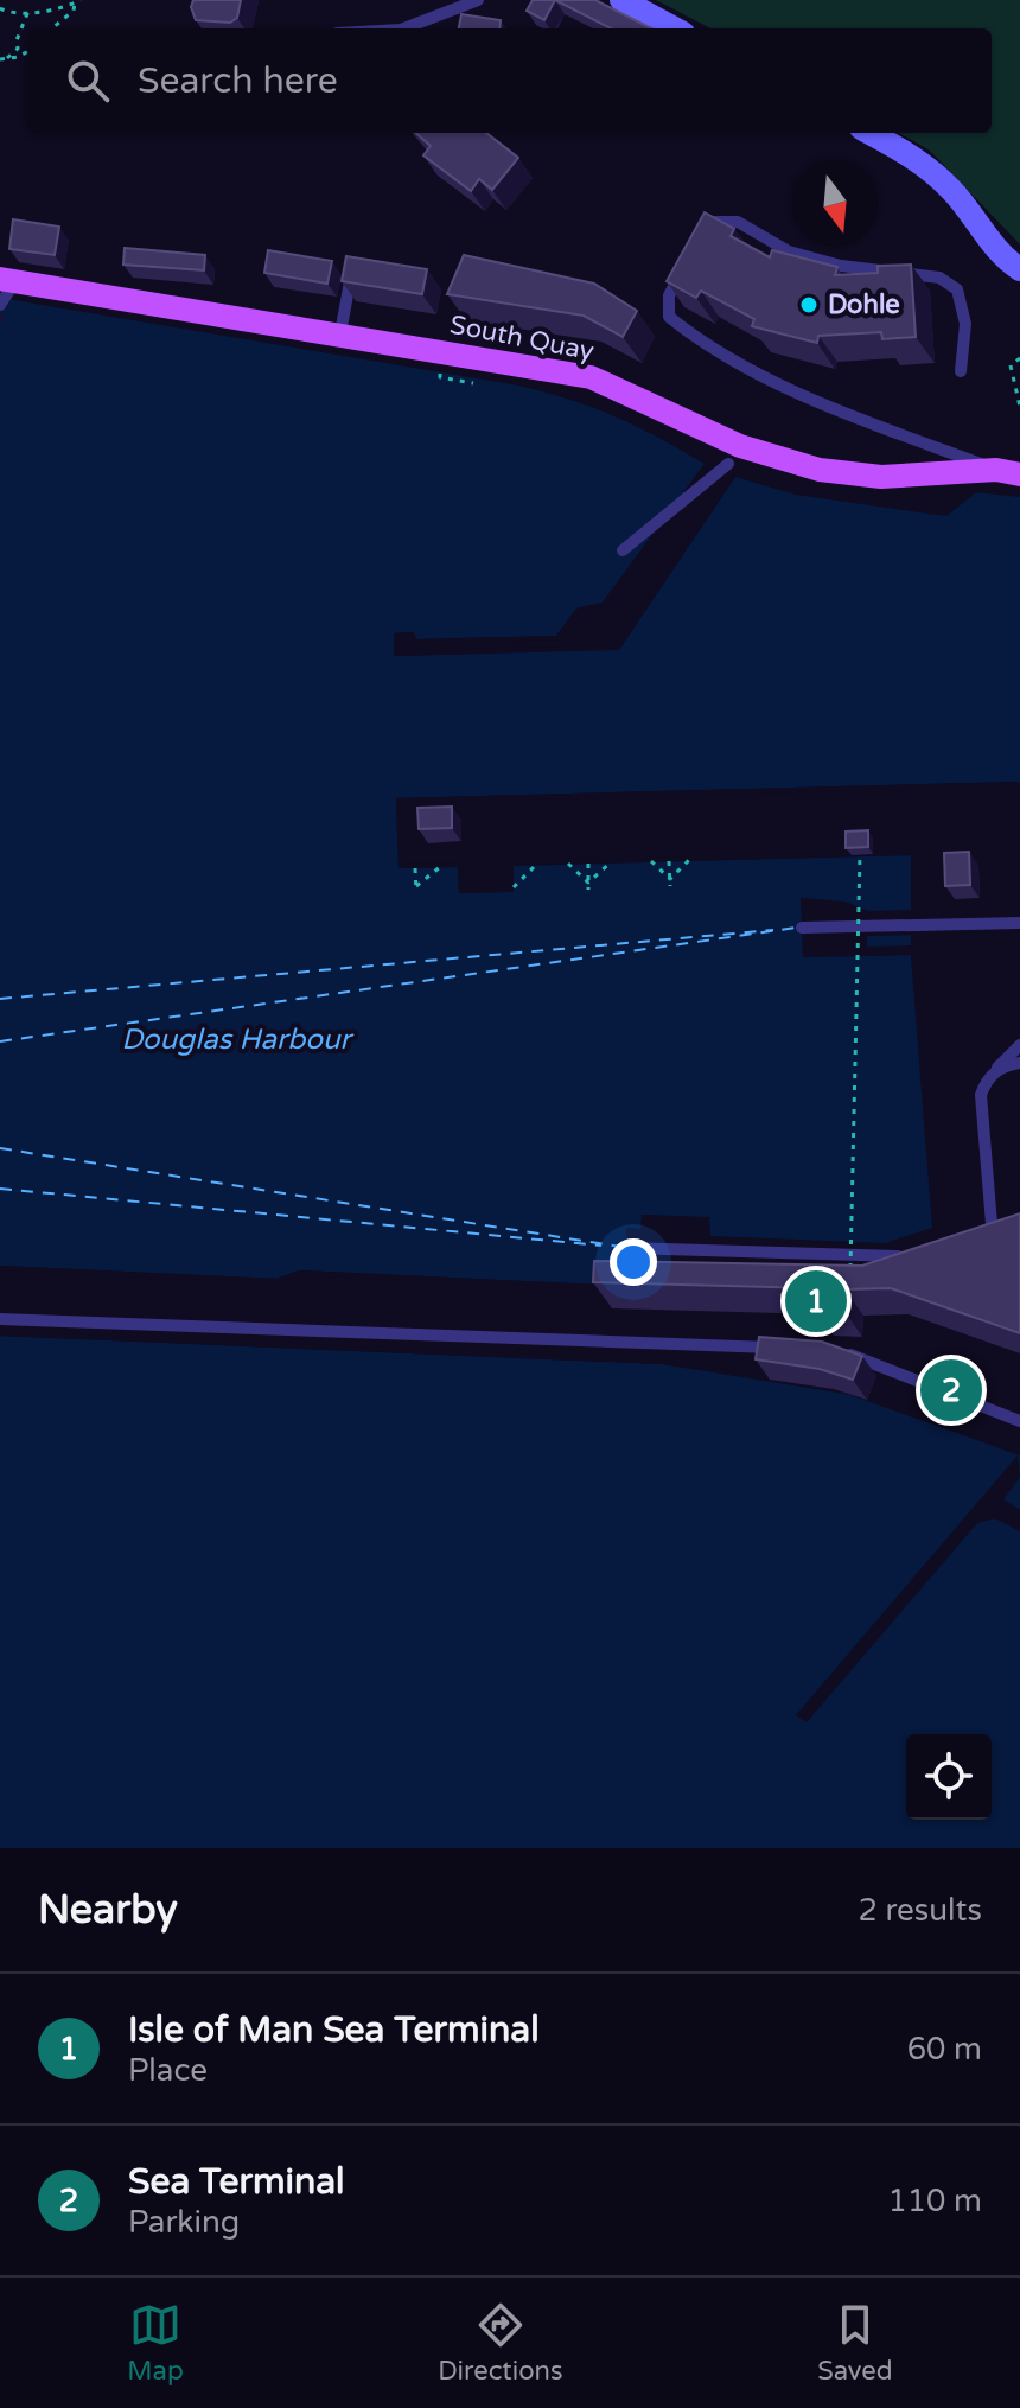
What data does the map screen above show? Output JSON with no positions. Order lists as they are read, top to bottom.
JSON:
{
  "streets": {
    "main road": ["South Quay"]
  },
  "water": ["Douglas Harbour"],
  "places": ["Dohle"],
  "north": "bottom",
  "page": {
    "search": "Search here",
    "pins": ["1", "2"],
    "heading": ["Nearby", "2 results"],
    "list": [
      {
        "mark": "1",
        "name": "Isle of Man Sea Terminal",
        "note": "Place",
        "value": "60 m"
      },
      {
        "mark": "2",
        "name": "Sea Terminal",
        "note": "Parking",
        "value": "110 m"
      }
    ],
    "nav": ["Map", "Directions", "Saved"]
  }
}
